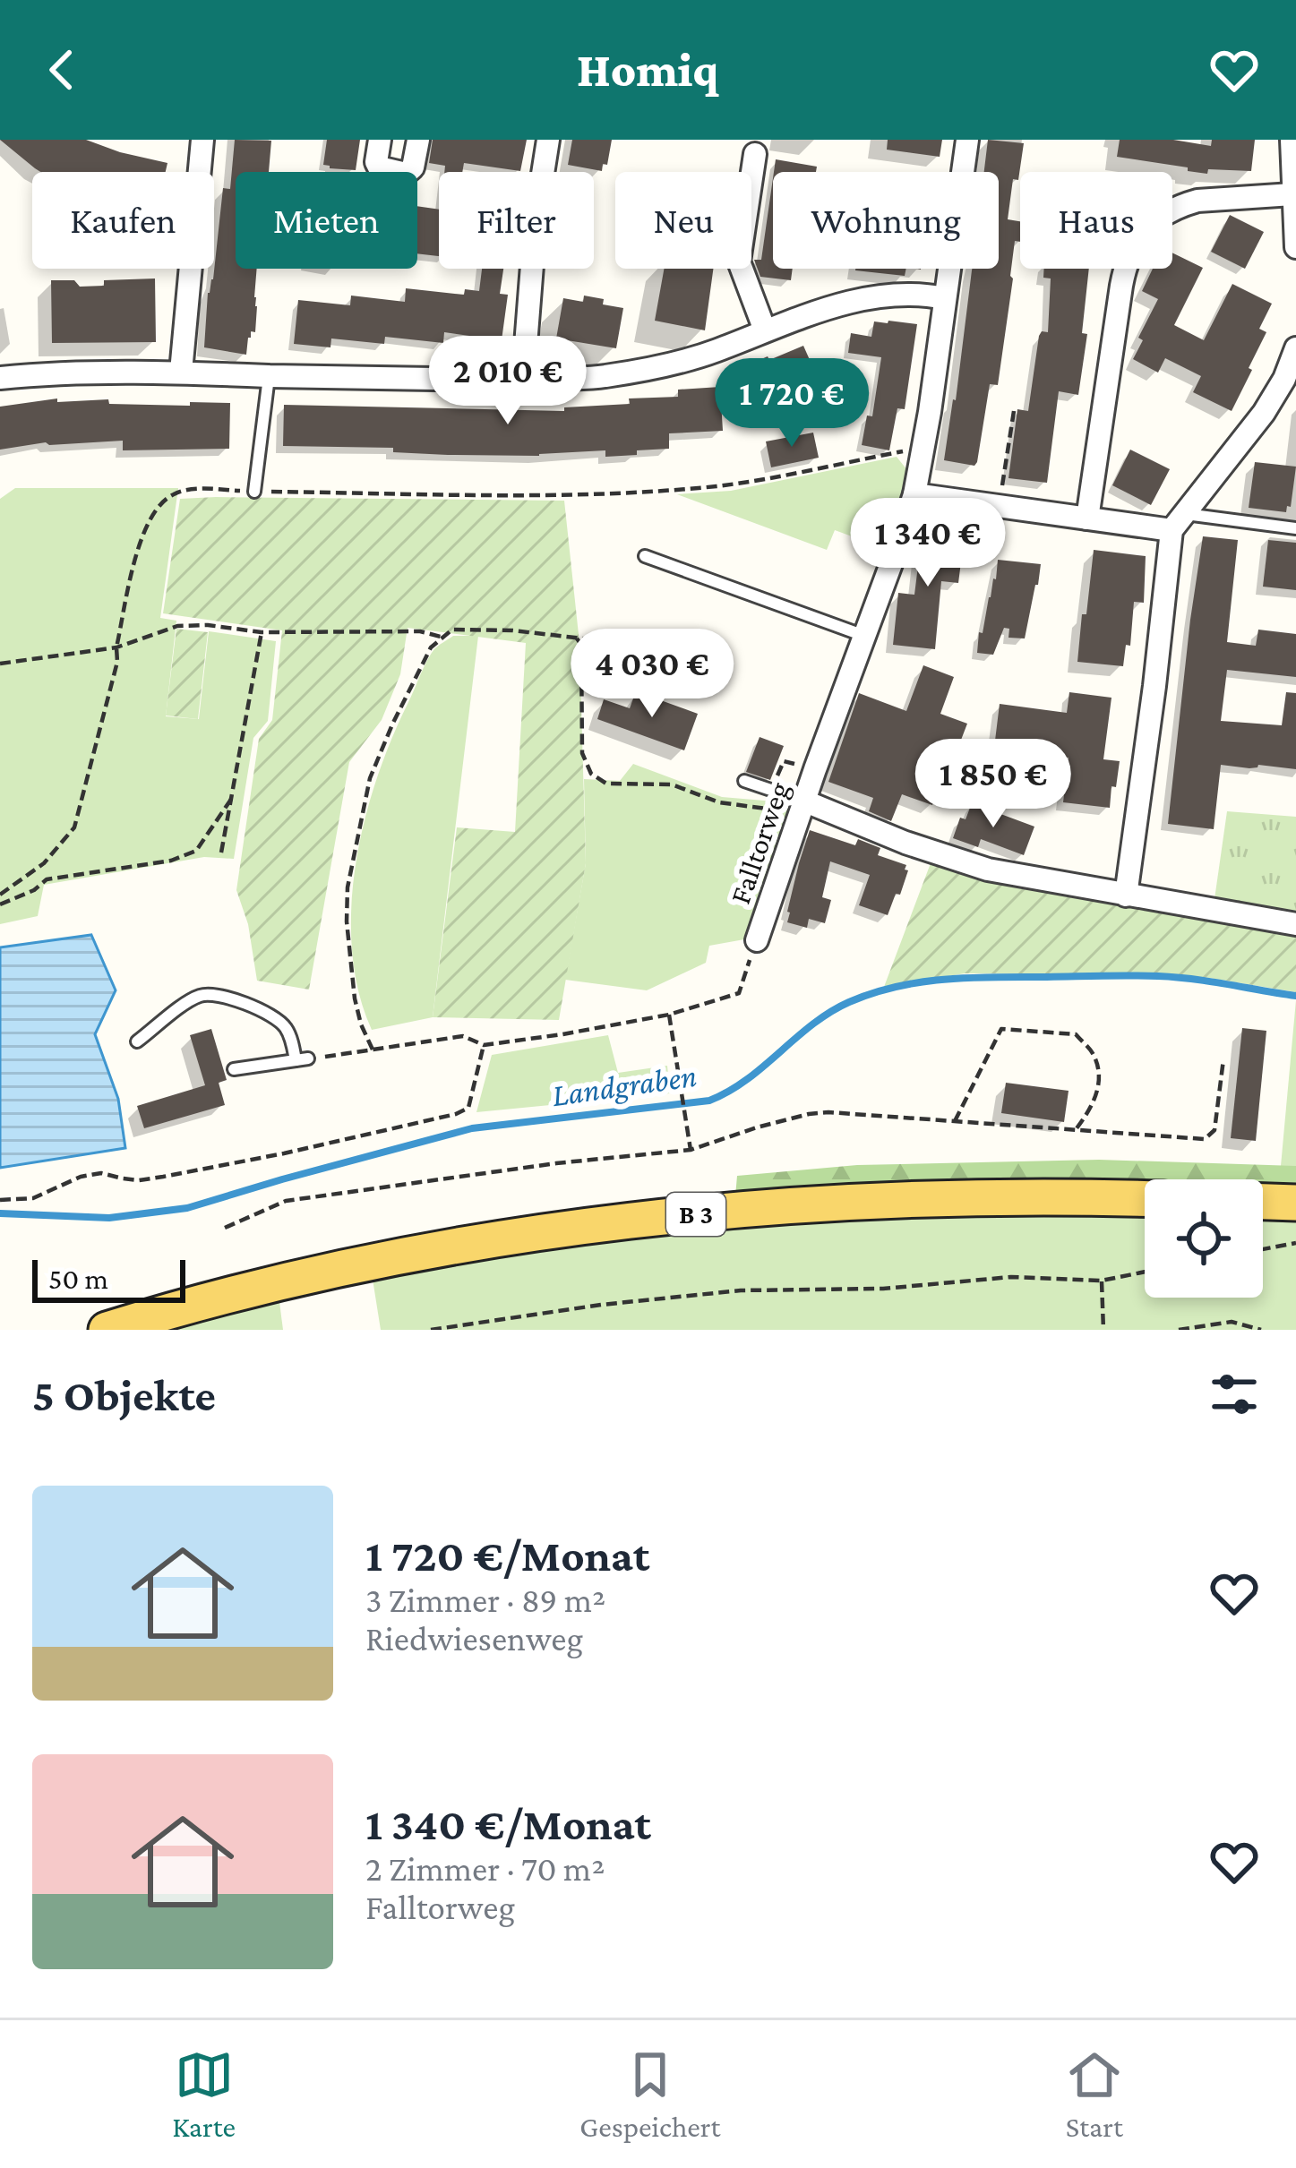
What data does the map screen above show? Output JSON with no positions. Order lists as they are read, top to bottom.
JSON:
{
  "streets": {
    "main road": ["B 3"],
    "street": ["Falltorweg"]
  },
  "water": ["Landgraben"],
  "scale_bar": "50 m",
  "page": {
    "header": "Homiq",
    "chip": [
      "Kaufen",
      "Mieten",
      "Filter",
      "Neu",
      "Wohnung",
      "Haus"
    ],
    "price": [
      "2 010 €",
      "1 720 €",
      "1 340 €",
      "4 030 €",
      "1 850 €"
    ],
    "scale": "50 m",
    "heading": "5 Objekte",
    "list": [
      {
        "name": "1 720 €/Monat",
        "note": "3 Zimmer · 89 m² · Riedwiesenweg"
      },
      {
        "name": "1 340 €/Monat",
        "note": "2 Zimmer · 70 m² · Falltorweg"
      }
    ],
    "tabs": ["Karte", "Gespeichert", "Start"]
  }
}
